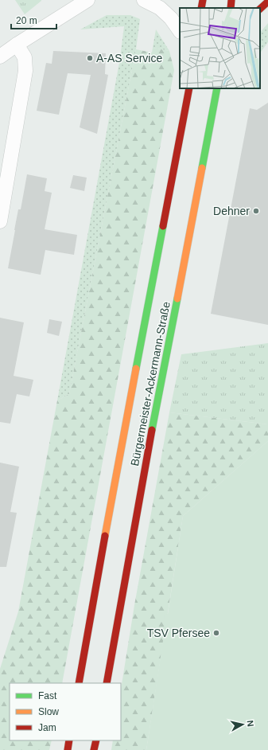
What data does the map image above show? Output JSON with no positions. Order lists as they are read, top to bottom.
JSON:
{
  "streets": {
    "main road": ["Bürgermeister-Ackermann-Straße"]
  },
  "places": ["A-AS Service", "Dehner", "TSV Pfersee"],
  "legend": ["Fast", "Slow", "Jam"],
  "scale_bar": "20 m",
  "north": "right"
}
